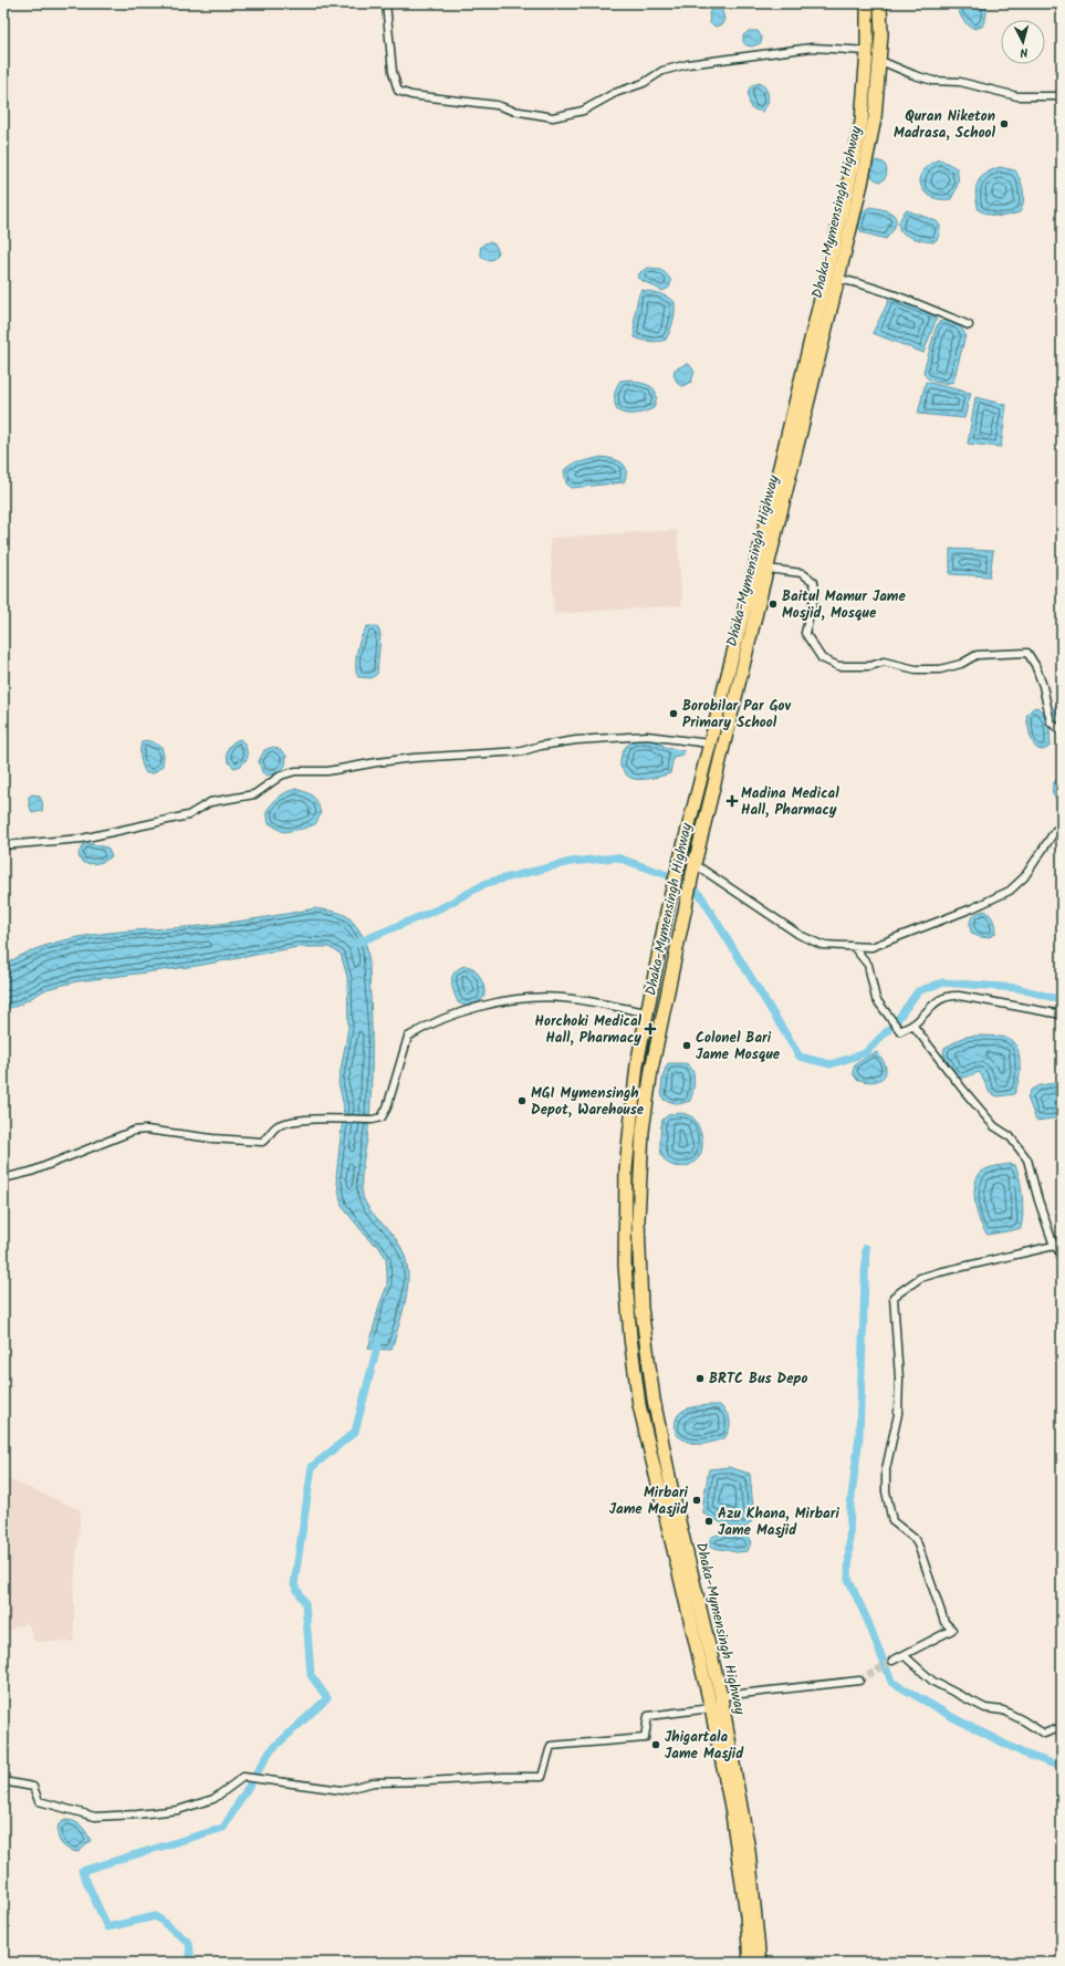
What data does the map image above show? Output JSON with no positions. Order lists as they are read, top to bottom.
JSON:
{
  "streets": {
    "highway": ["Dhaka-Mymensingh Highway"]
  },
  "places": {
    "other": [
      "Quran Niketon Madrasa, School",
      "Baitul Mamur Jame Mosjid, Mosque",
      "Borobilar Par Gov Primary School",
      "Colonel Bari Jame Mosque",
      "MGI Mymensingh Depot, Warehouse",
      "BRTC Bus Depo",
      "Mirbari Jame Masjid",
      "Azu Khana, Mirbari Jame Masjid",
      "Jhigartala Jame Masjid"
    ],
    "health": ["Madina Medical Hall, Pharmacy", "Horchoki Medical Hall, Pharmacy"]
  },
  "north": "bottom"
}
